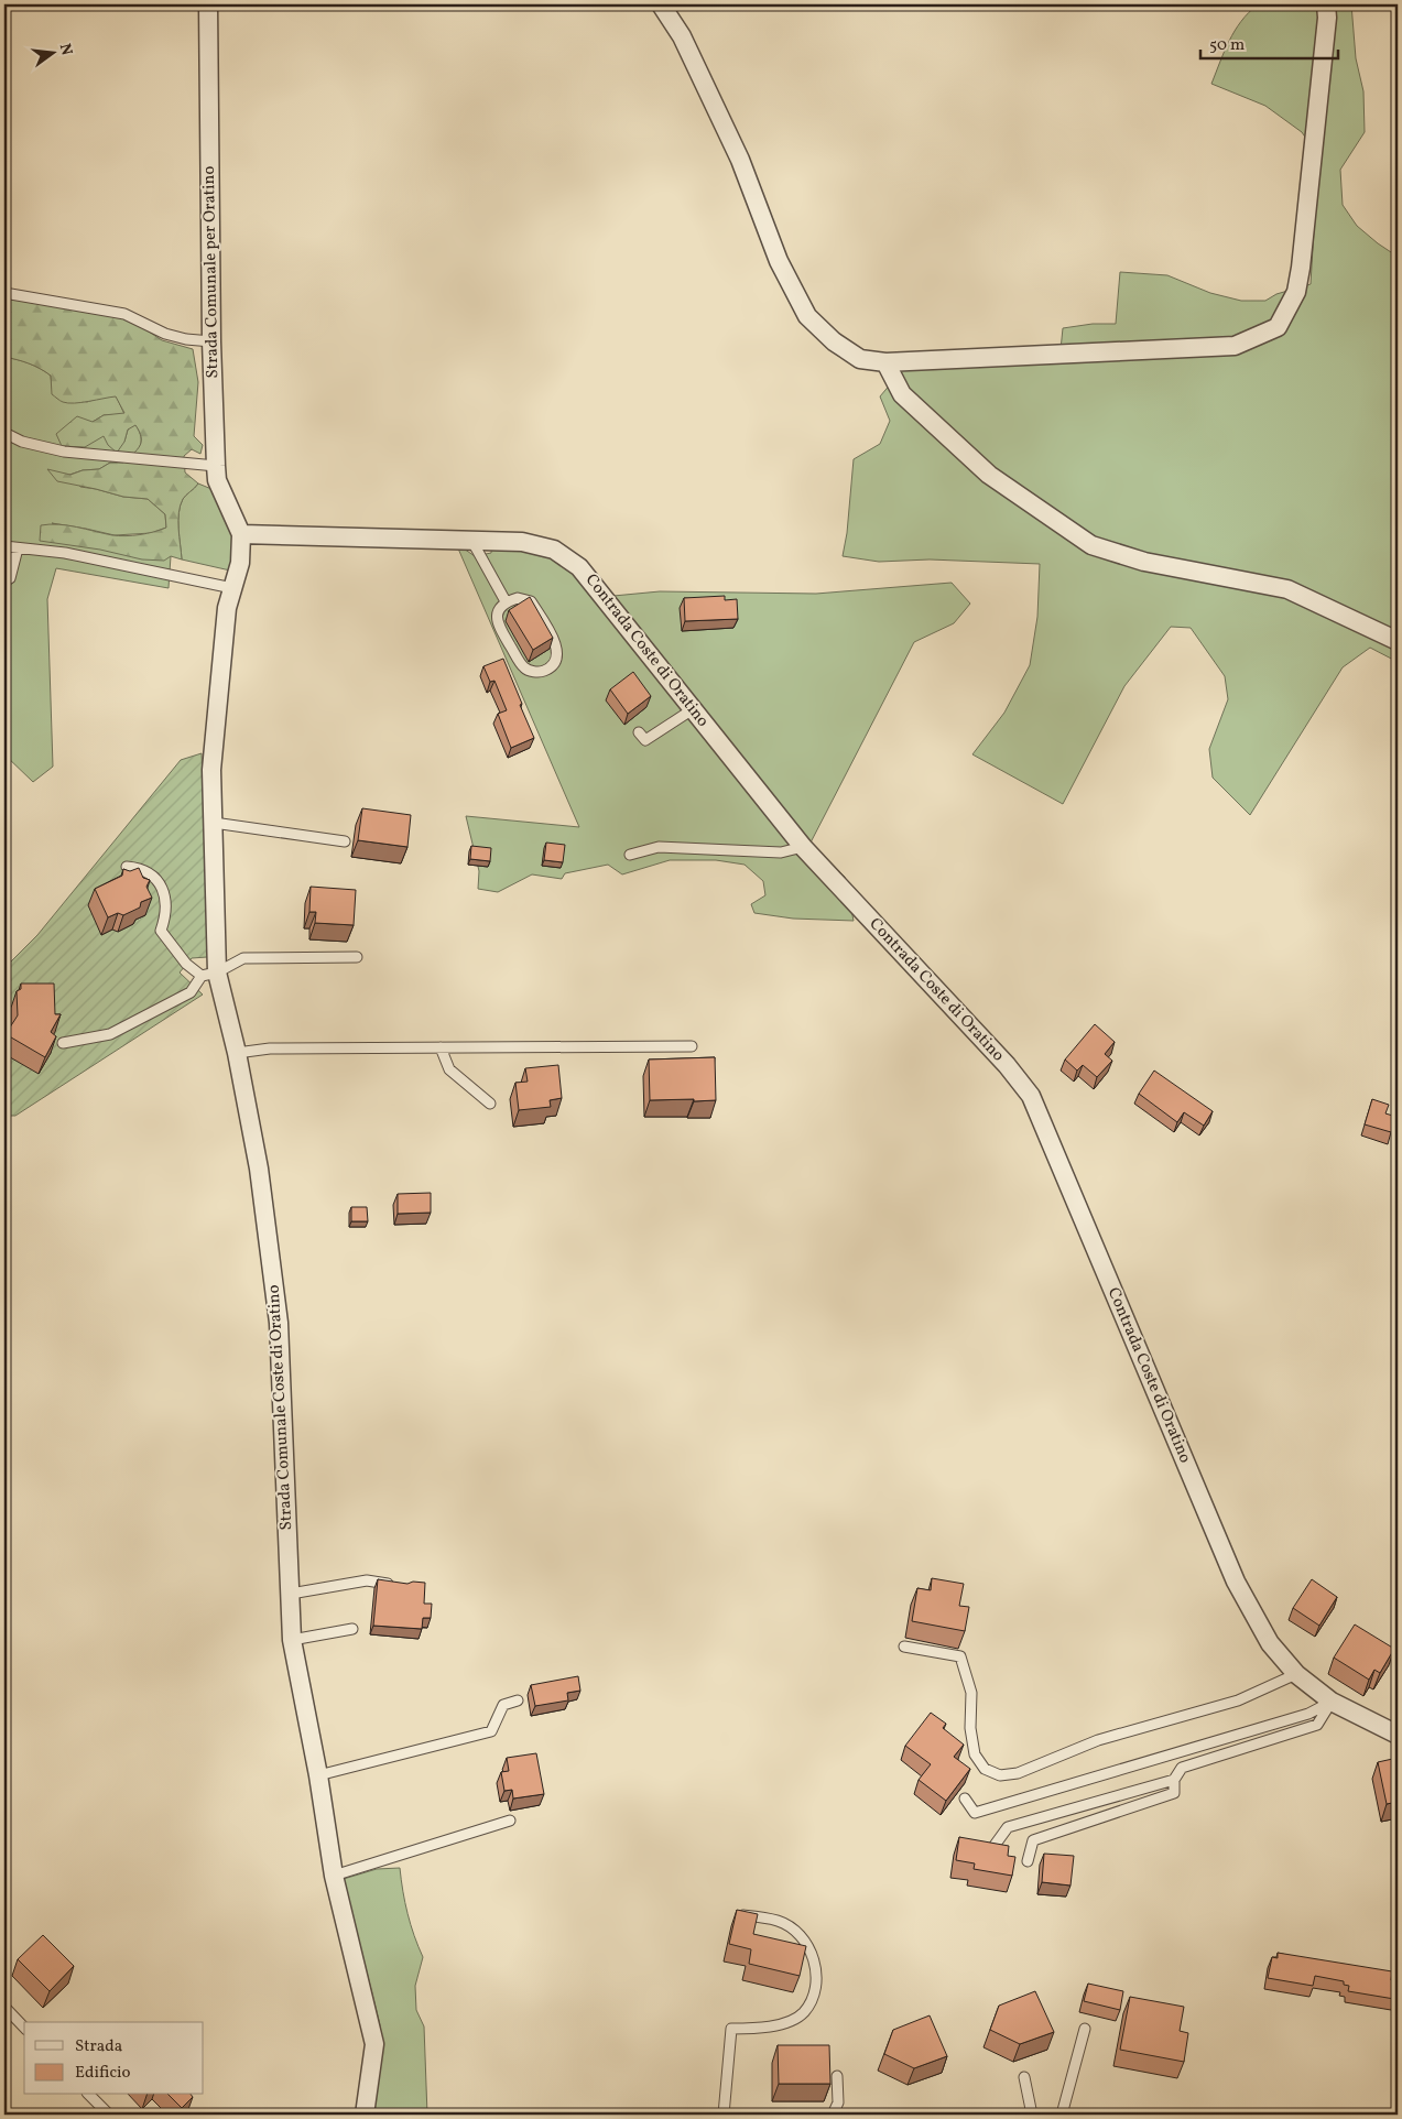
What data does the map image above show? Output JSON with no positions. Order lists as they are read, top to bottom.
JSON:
{
  "streets": {
    "street": ["Strada Comunale per Oratino", "Contrada Coste di Oratino", "Strada Comunale Coste di Oratino"]
  },
  "crossings": [
    ["Strada Comunale per Oratino", "Contrada Coste di Oratino"],
    ["Strada Comunale per Oratino", "Strada Comunale Coste di Oratino"],
    ["Contrada Coste di Oratino", "Strada Comunale Coste di Oratino"]
  ],
  "legend": ["Strada", "Edificio"],
  "scale_bar": "50 m",
  "north": "right"
}
